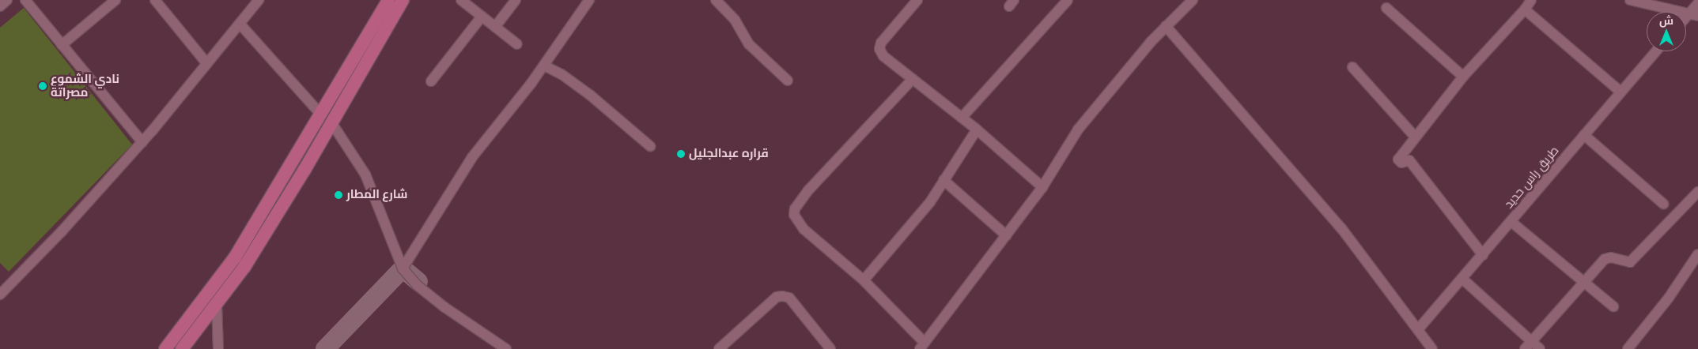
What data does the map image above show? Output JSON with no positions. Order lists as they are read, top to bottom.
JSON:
{
  "streets": {
    "street": ["طريق راس حديد"]
  },
  "places": ["نادي الشموع مصراتة", "قراره عبدالجليل", "شارع المطار"],
  "north": "top"
}
